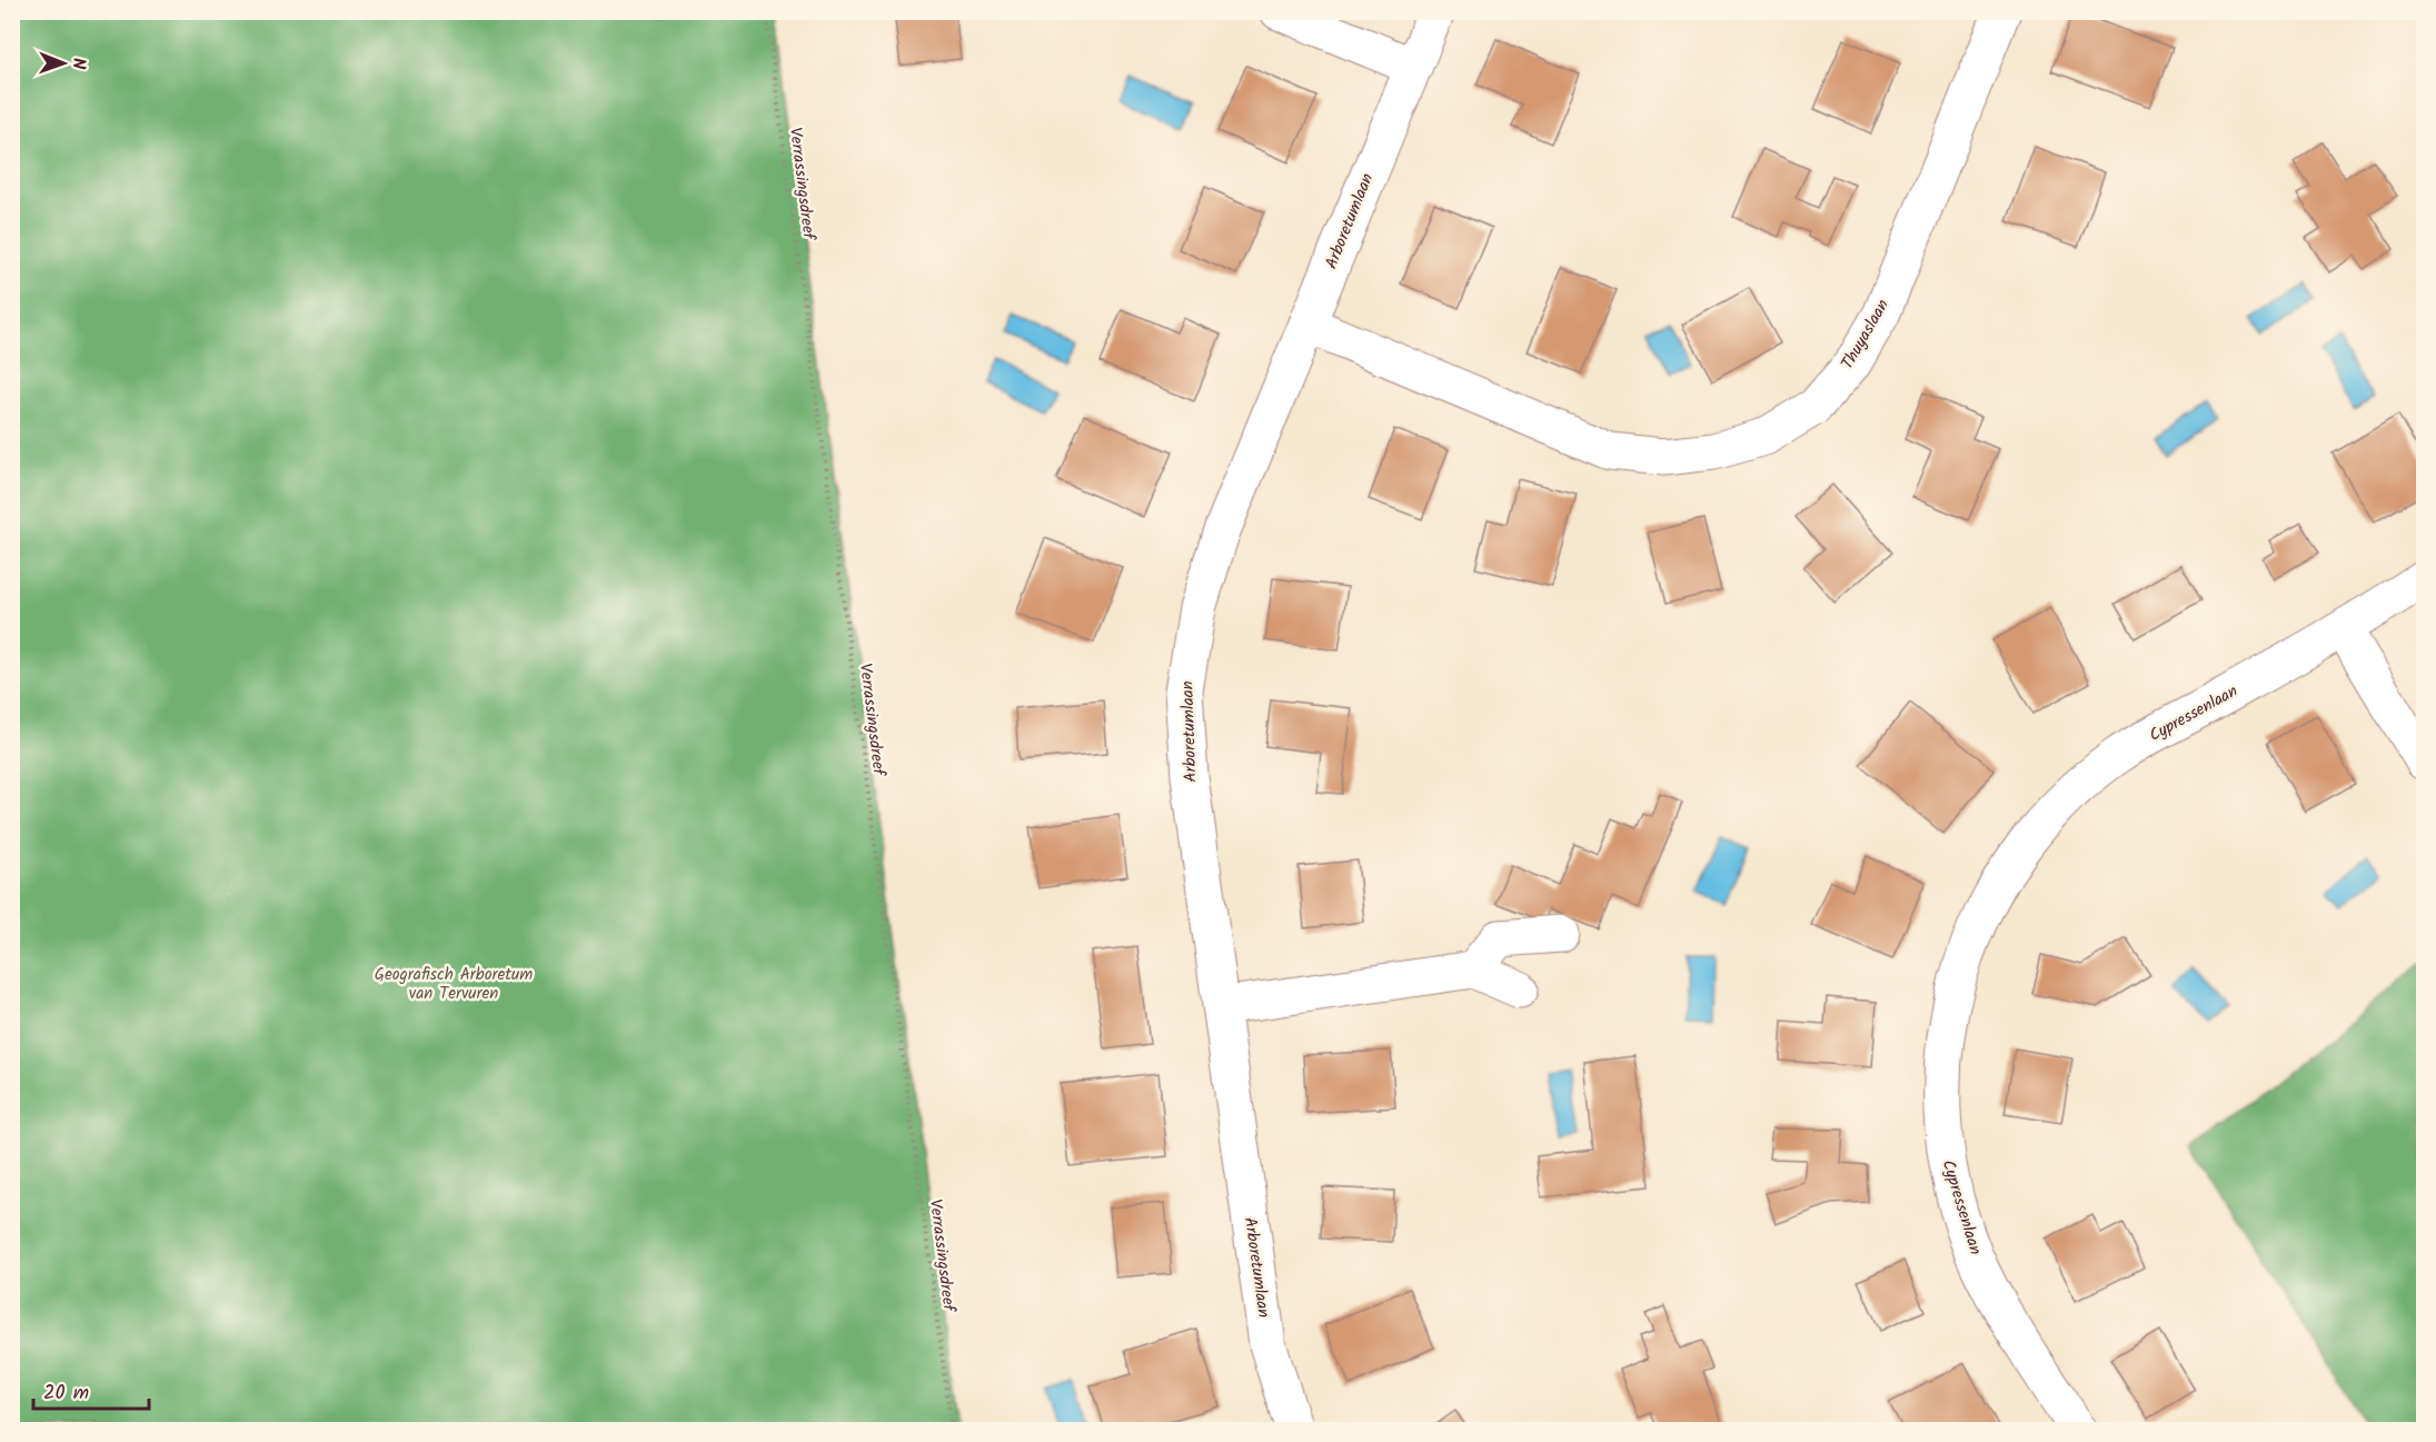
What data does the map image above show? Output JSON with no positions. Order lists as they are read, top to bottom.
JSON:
{
  "streets": {
    "street": ["Arboretumlaan", "Thuyaslaan", "Cypressenlaan"],
    "path": ["Verrassingsdreef"]
  },
  "crossings": [
    ["Arboretumlaan", "Thuyaslaan"]
  ],
  "parks": ["Geografisch Arboretum van Tervuren"],
  "scale_bar": "20 m",
  "north": "right"
}
